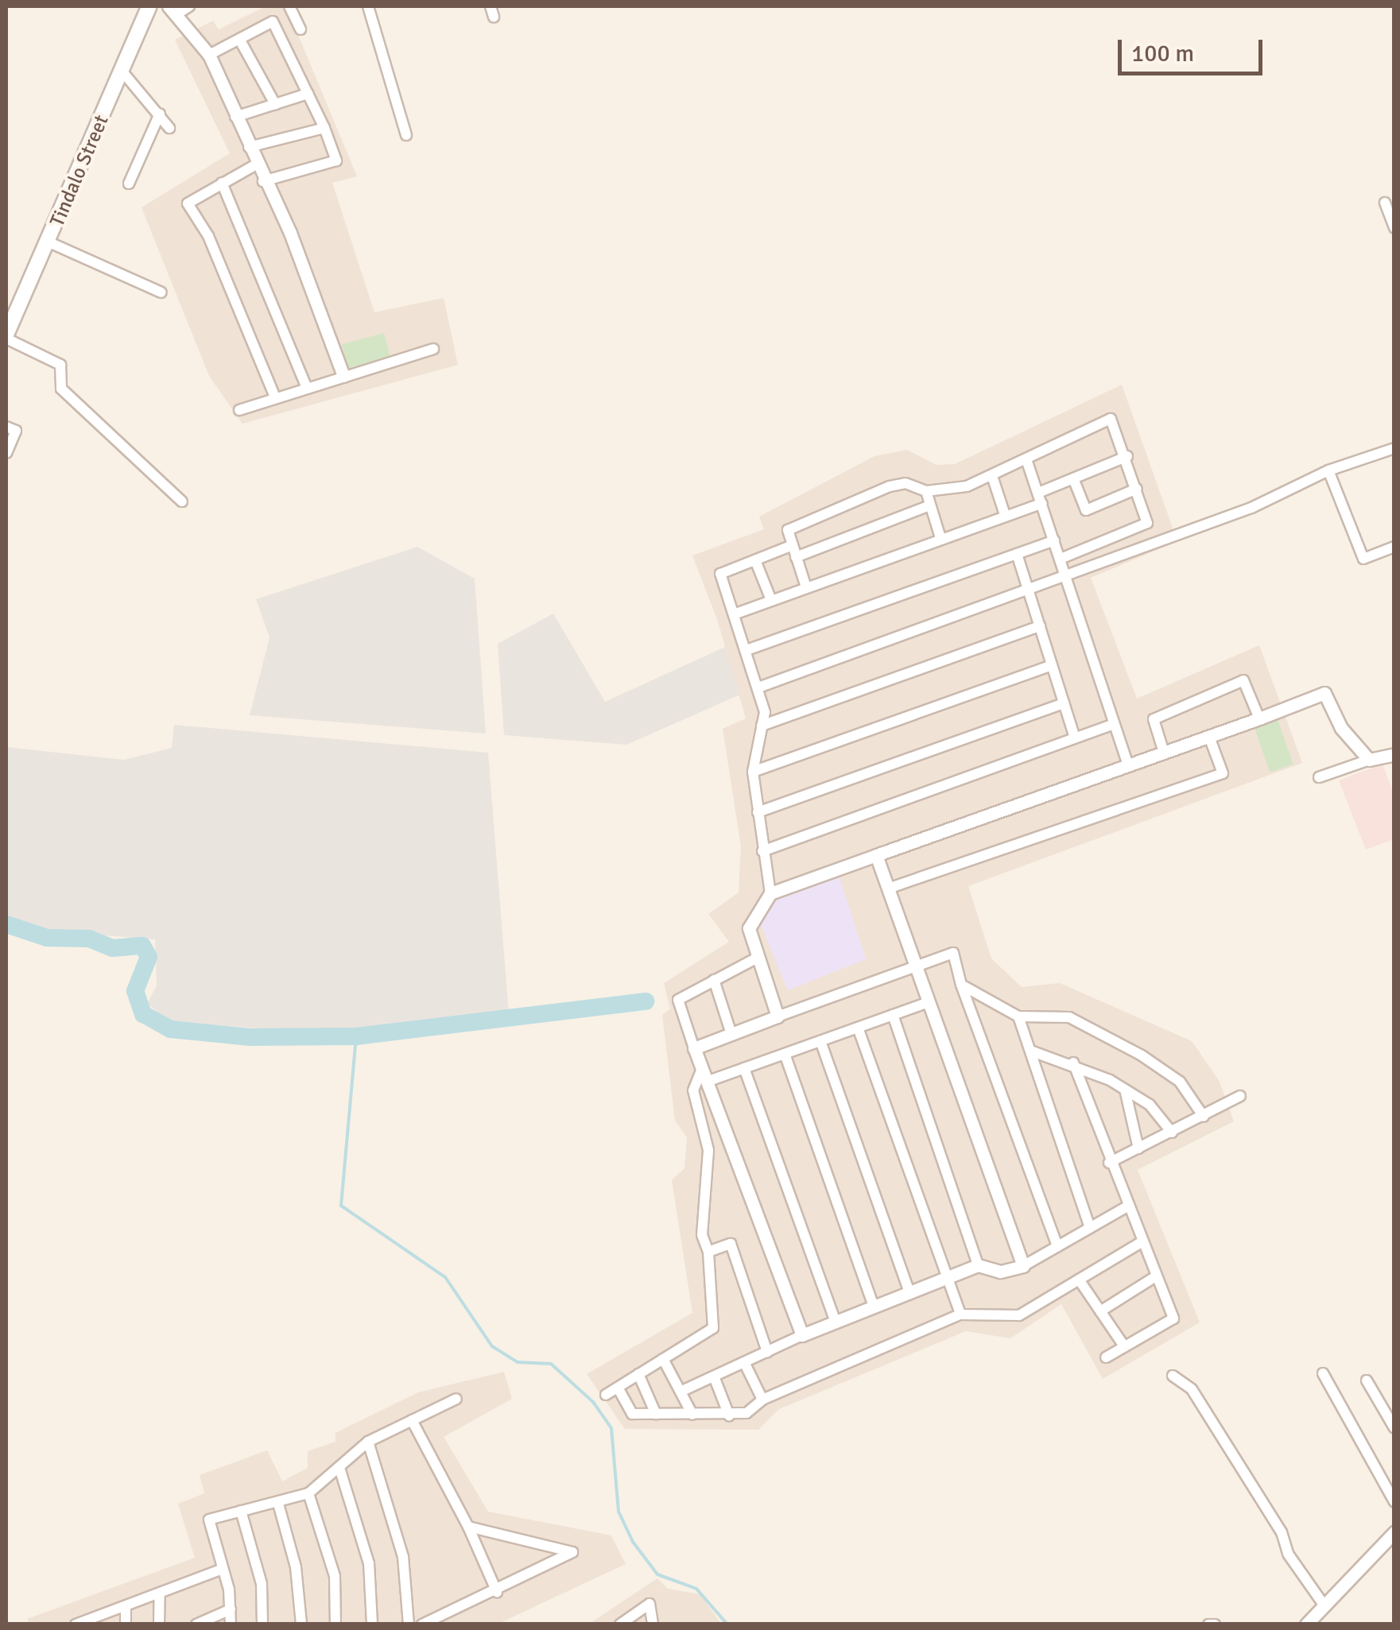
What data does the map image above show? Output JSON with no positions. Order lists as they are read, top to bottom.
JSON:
{
  "streets": {
    "main road": ["Tindalo Street"]
  },
  "scale_bar": "100 m"
}
